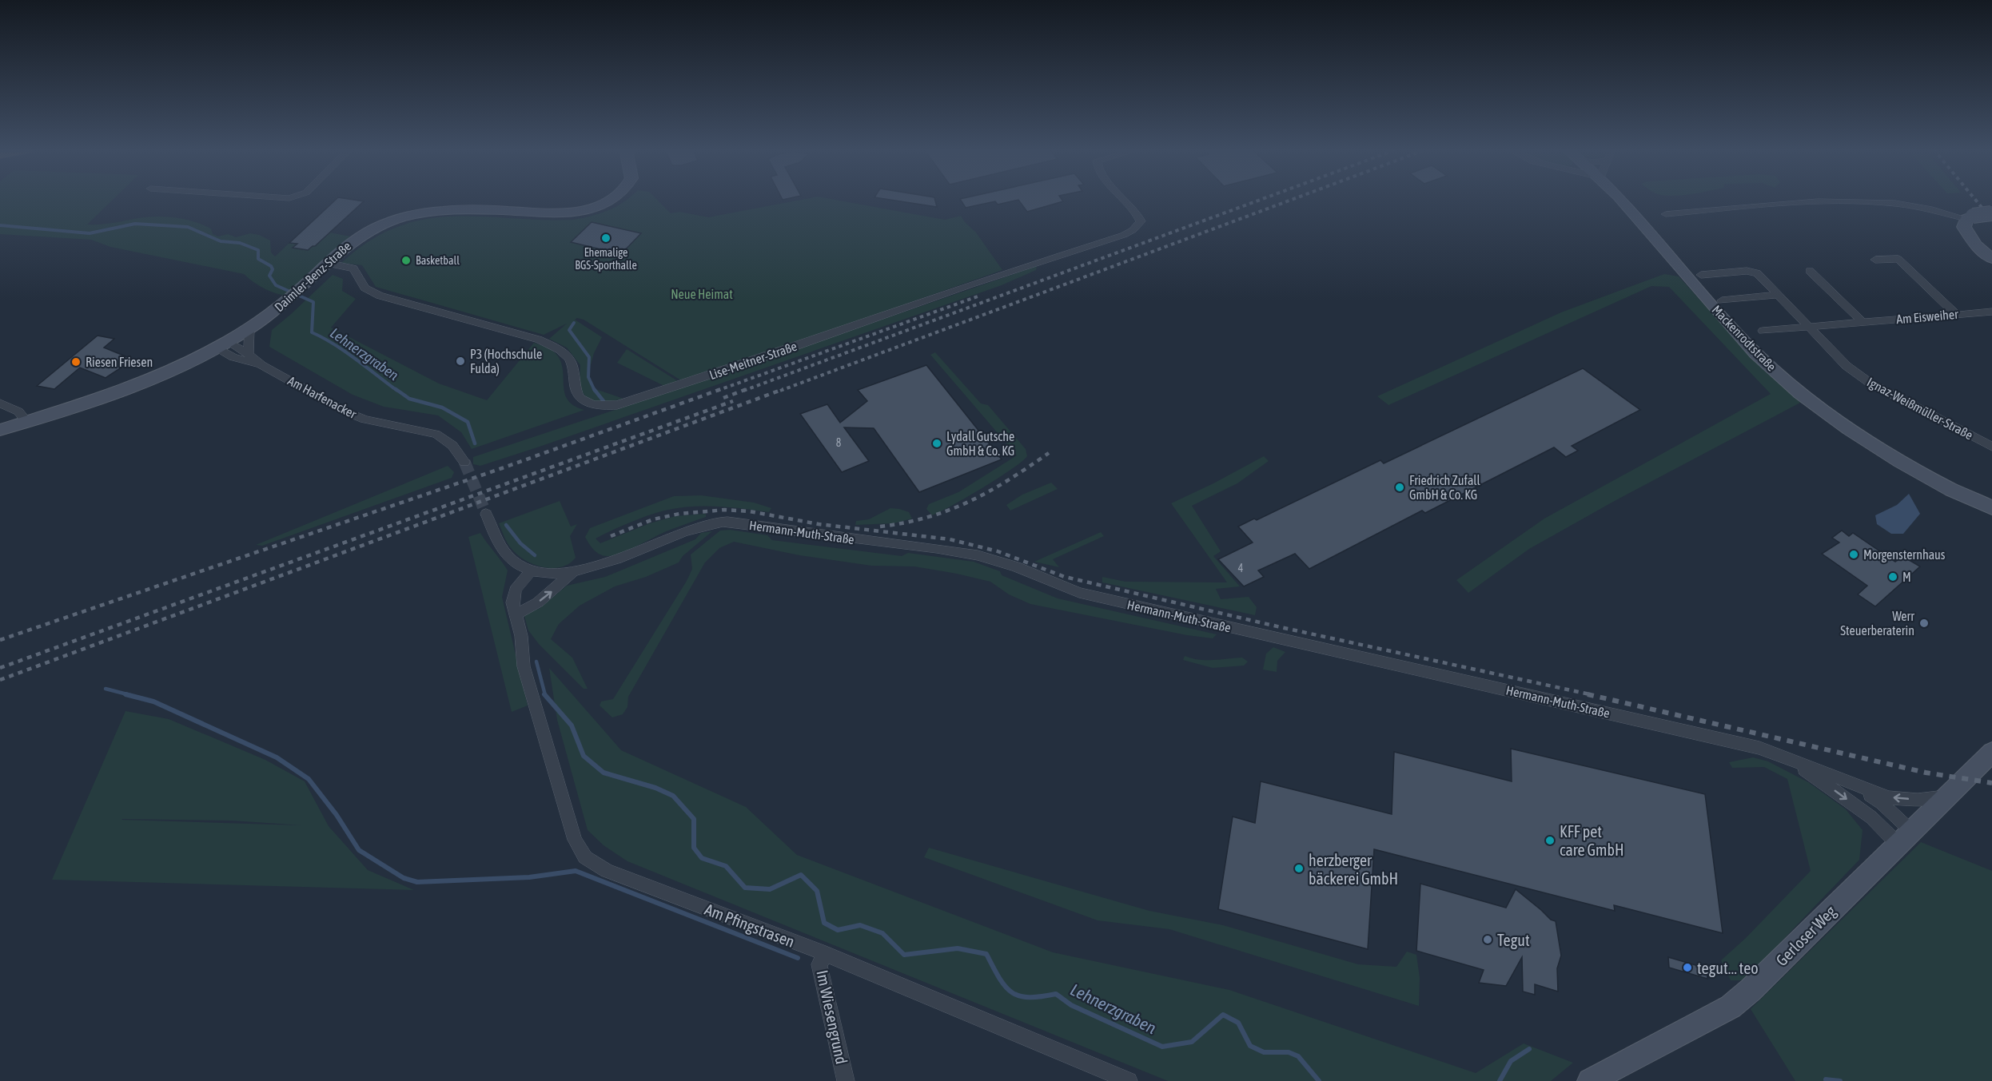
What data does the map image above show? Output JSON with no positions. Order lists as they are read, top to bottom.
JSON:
{
  "streets": {
    "street": [
      "Daimler-Benz-Straße",
      "Am Eisweiher",
      "Mackenrodtstraße",
      "Lise-Meitner-Straße",
      "Am Harfenacker",
      "Ignaz-Weißmüller-Straße",
      "Hermann-Muth-Straße",
      "Am Pfingstrasen",
      "Gerloser Weg",
      "Im Wiesengrund"
    ]
  },
  "crossings": [
    ["Daimler-Benz-Straße", "Lise-Meitner-Straße"],
    ["Daimler-Benz-Straße", "Am Harfenacker"],
    ["Am Eisweiher", "Ignaz-Weißmüller-Straße"],
    ["Hermann-Muth-Straße", "Am Pfingstrasen"],
    ["Hermann-Muth-Straße", "Gerloser Weg"],
    ["Am Pfingstrasen", "Im Wiesengrund"]
  ],
  "water": ["Lehnerzgraben"],
  "parks": ["Neue Heimat"],
  "places": [
    "Ehemalige BGS-Sporthalle",
    "Basketball",
    "P3 (Hochschule Fulda)",
    "Riesen Friesen",
    "Lydall Gutsche GmbH & Co. KG",
    "Friedrich Zufall GmbH & Co. KG",
    "Morgensternhaus",
    "M",
    "Werr Steuerberaterin",
    "KFF pet care GmbH",
    "herzberger bäckerei GmbH",
    "Tegut",
    "tegut… teo"
  ],
  "house_numbers": ["8", "4"]
}
